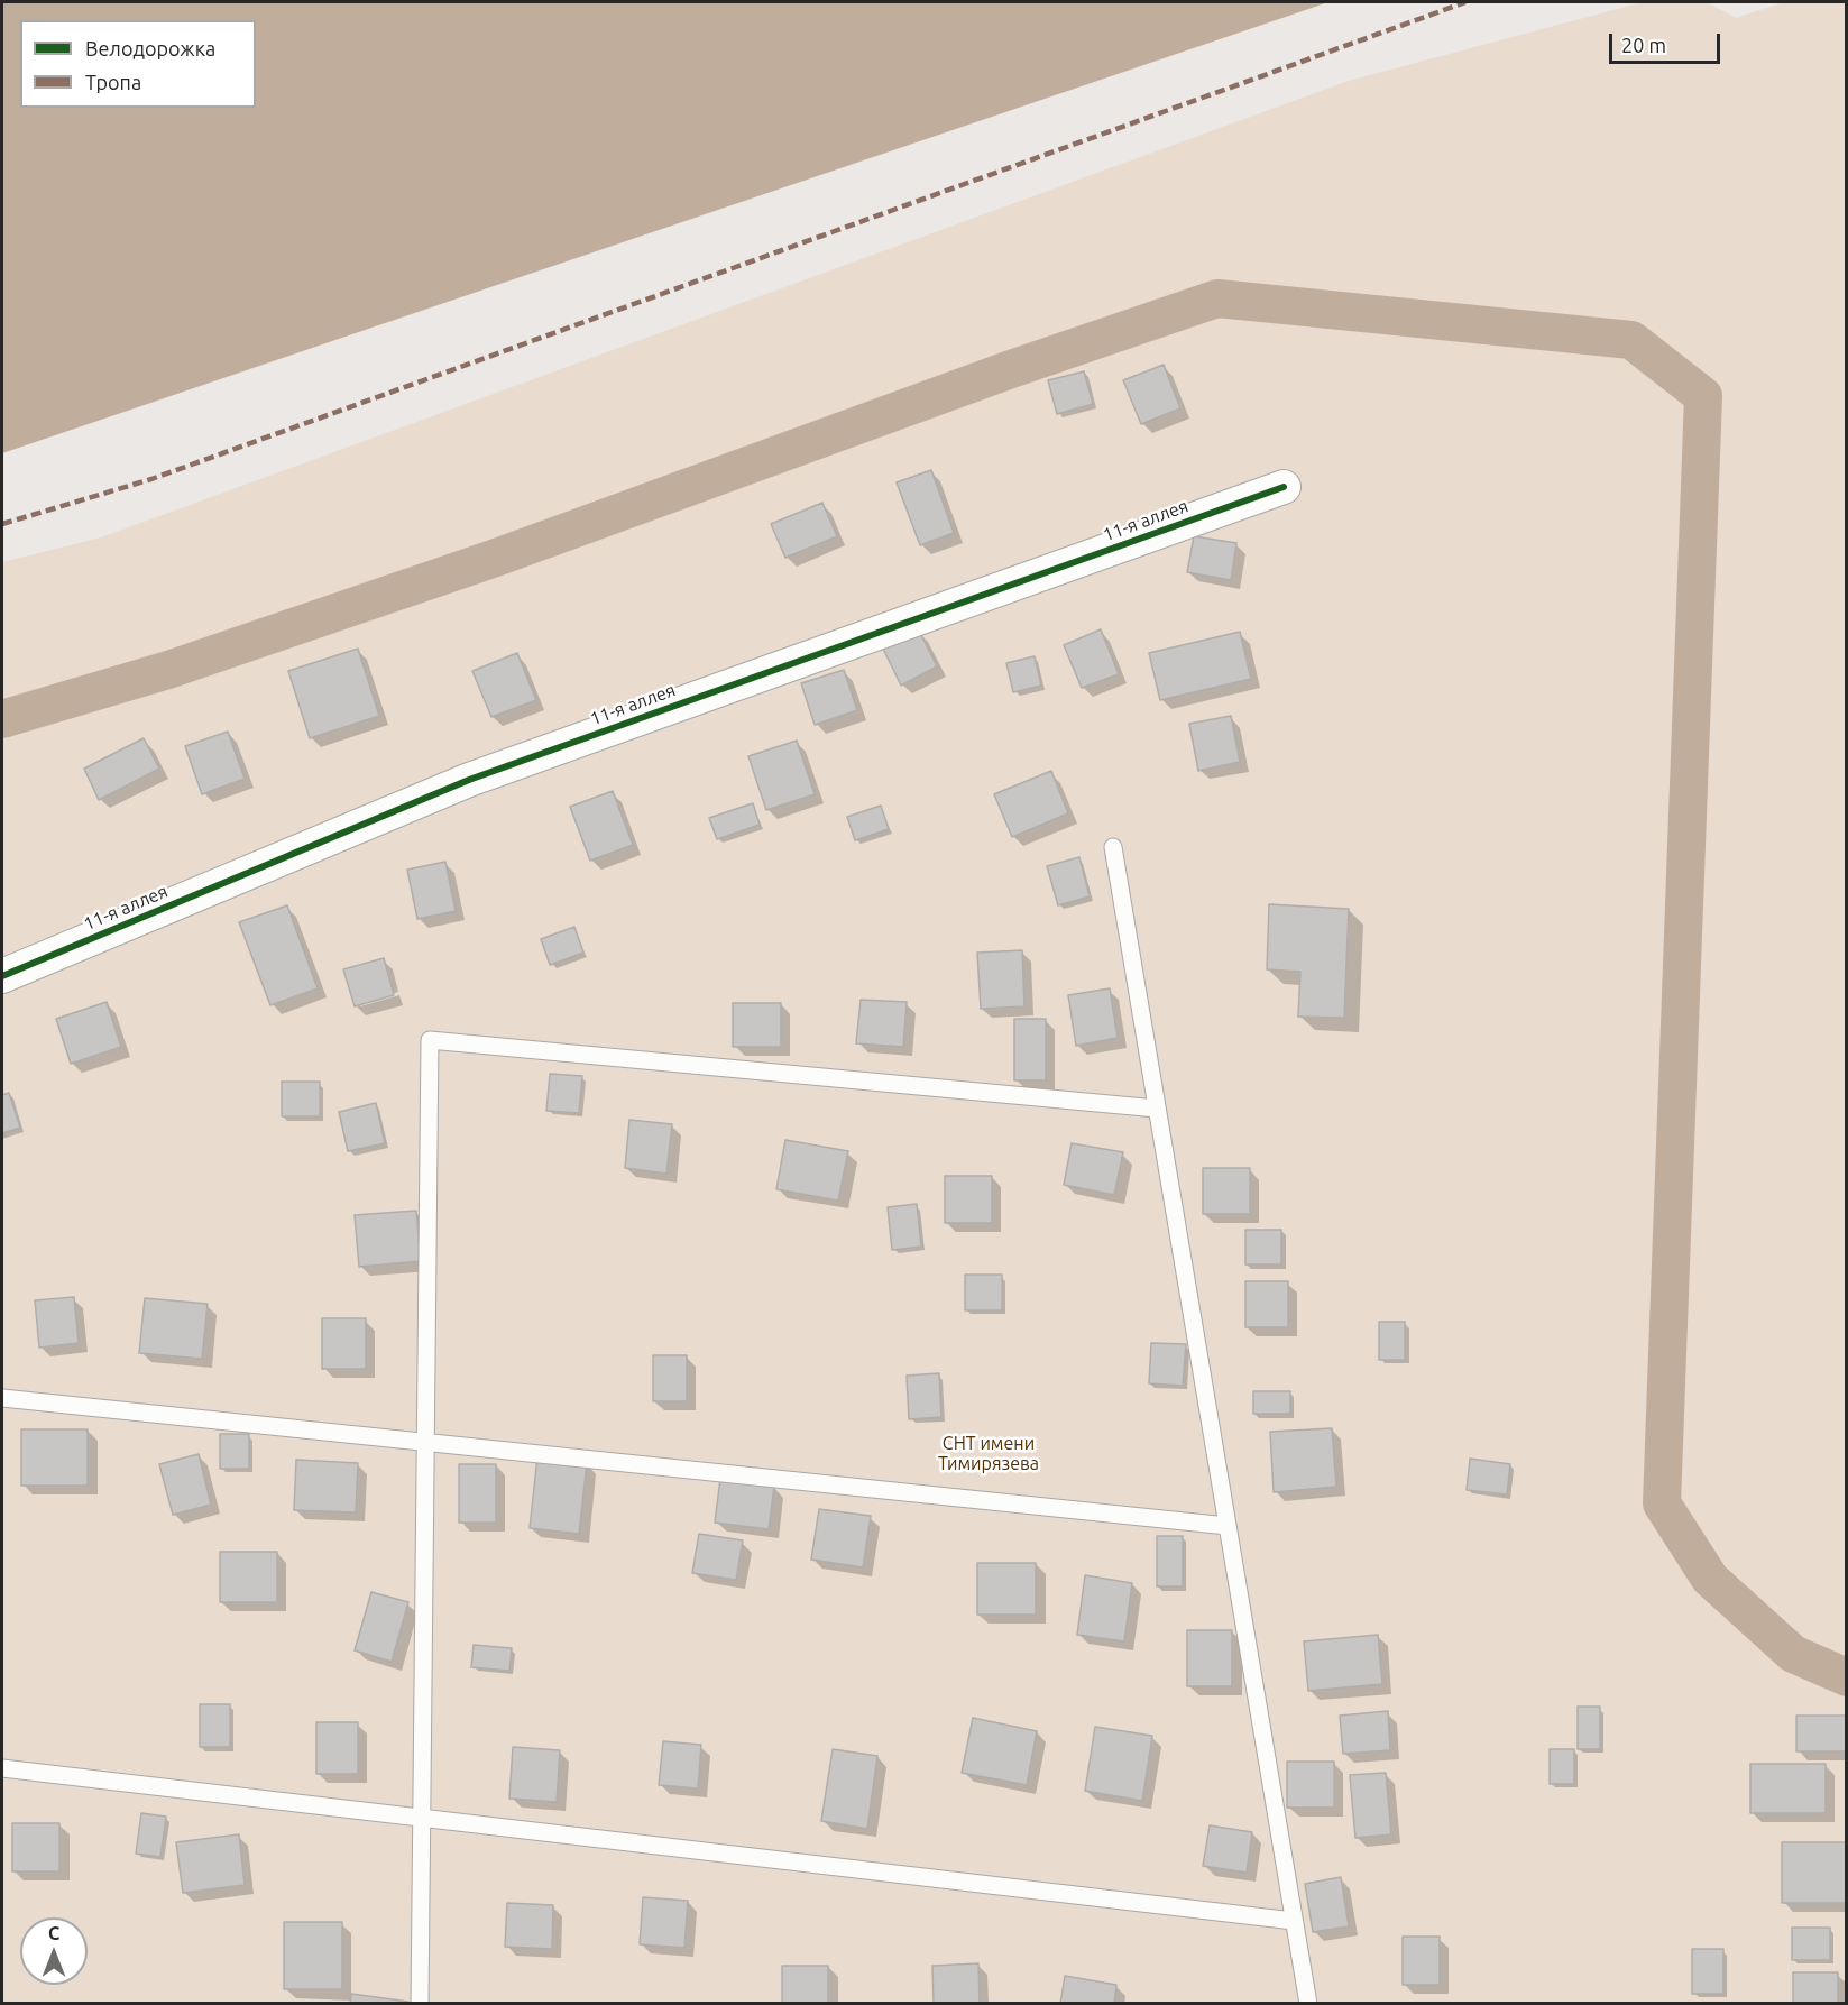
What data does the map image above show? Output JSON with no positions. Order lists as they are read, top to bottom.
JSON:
{
  "streets": {
    "street": ["11-я аллея"]
  },
  "parks": ["СНТ имени Тимирязева"],
  "legend": ["Велодорожка", "Тропа"],
  "scale_bar": "20 m",
  "north": "top"
}
